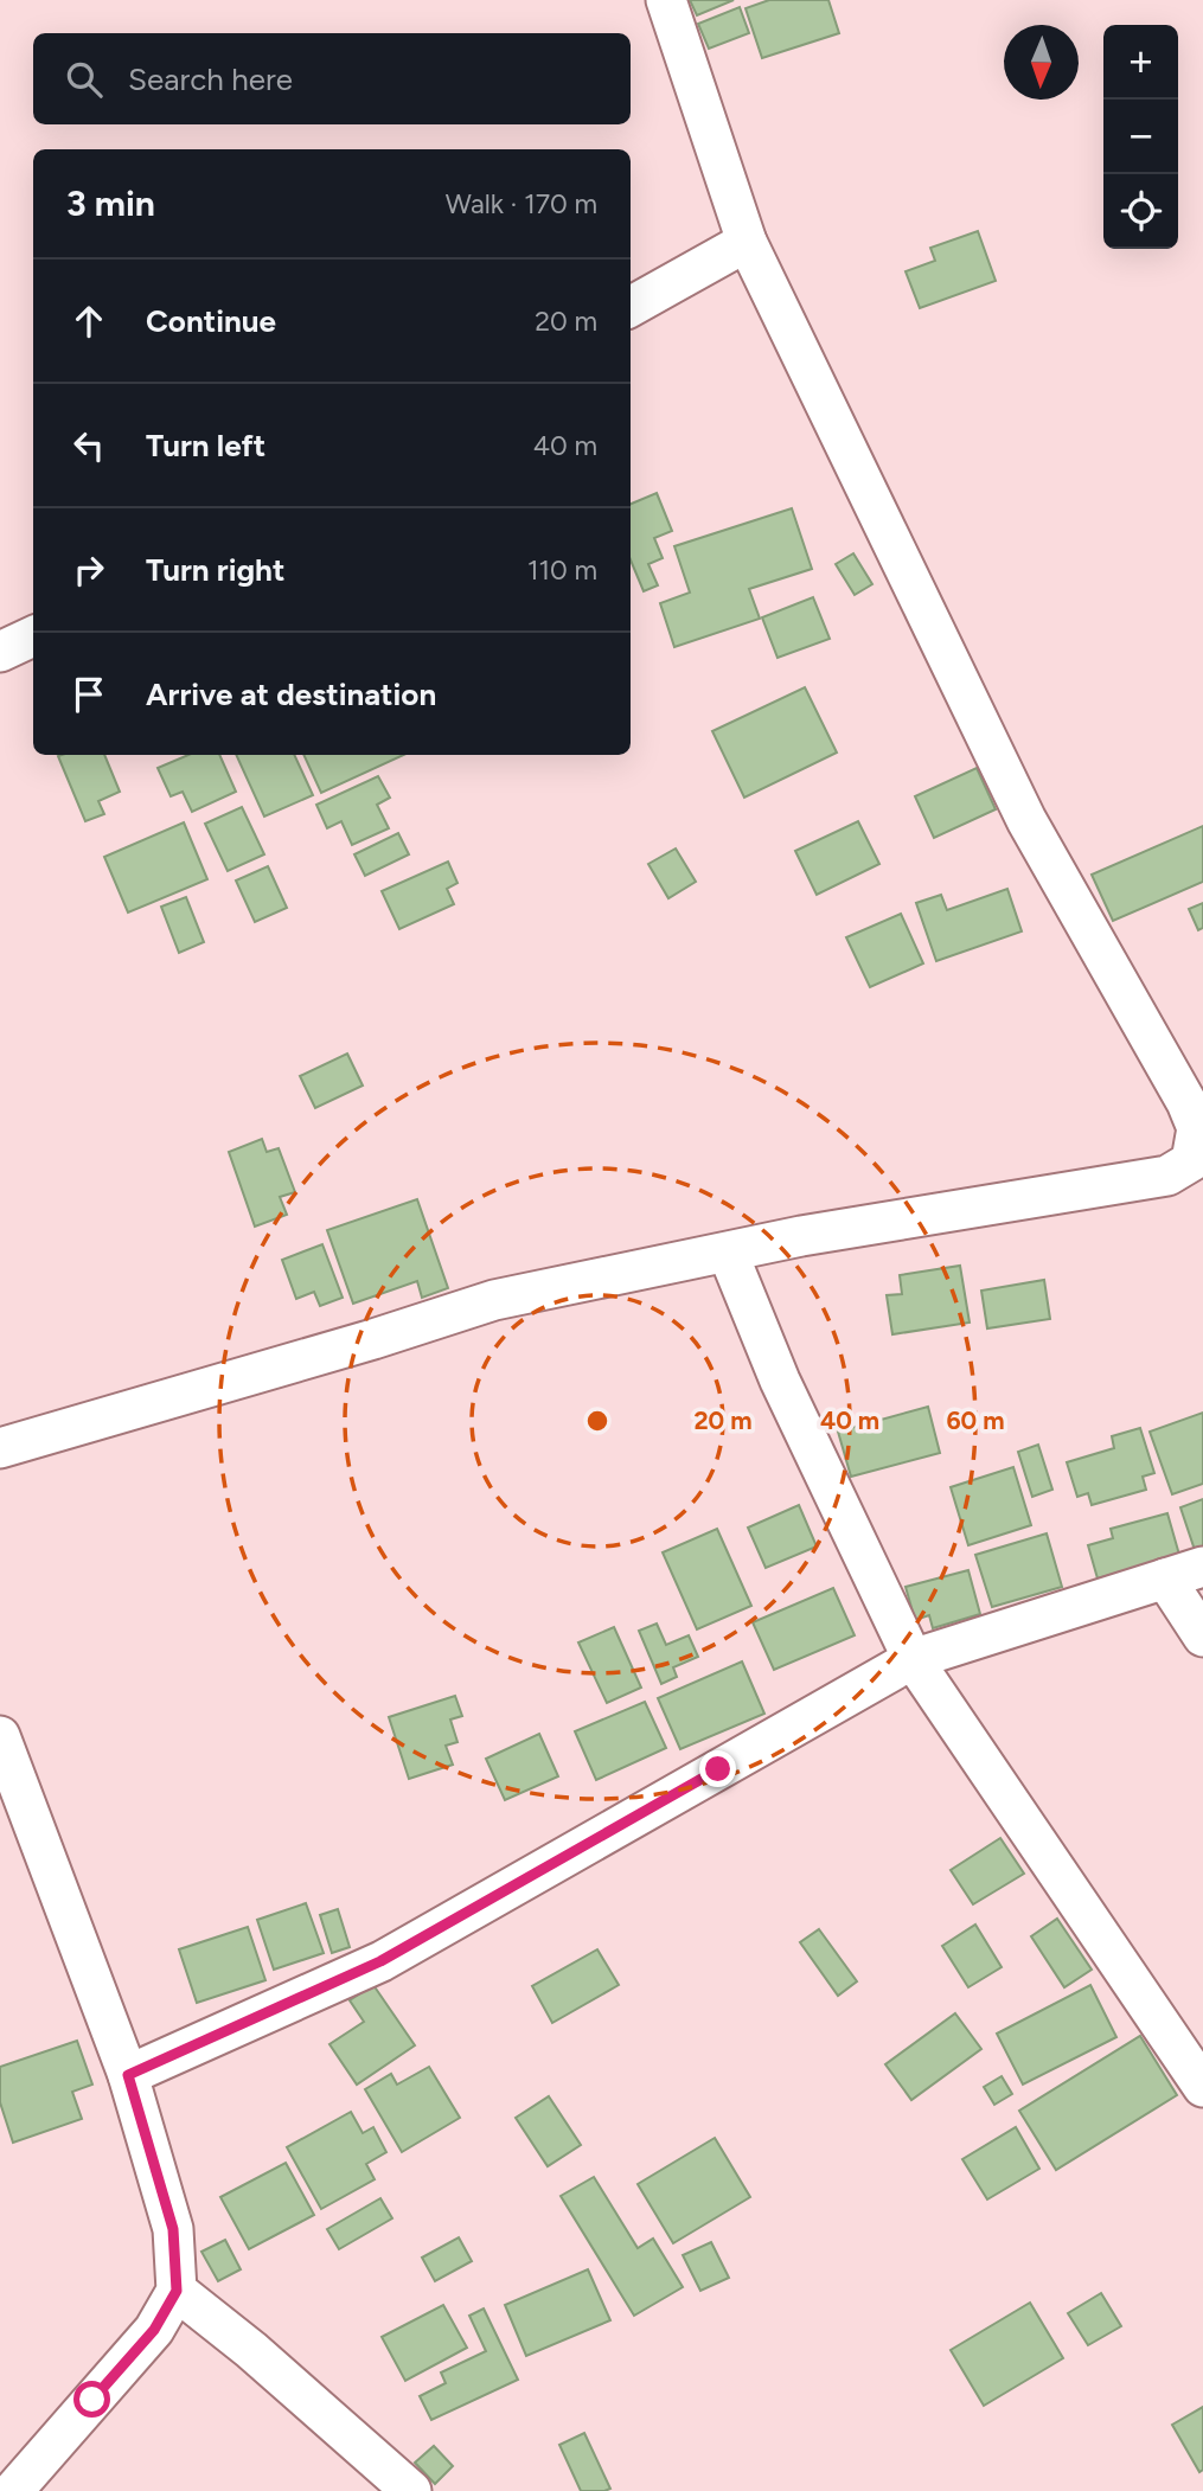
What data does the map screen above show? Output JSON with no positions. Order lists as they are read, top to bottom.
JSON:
{
  "north": "bottom",
  "page": {
    "map_buttons": ["+", "−"],
    "search": "Search here",
    "heading": ["3 min", "Walk · 170 m"],
    "list": [
      ["Continue", "20 m"],
      ["Turn left", "40 m"],
      ["Turn right", "110 m"],
      "Arrive at destination"
    ]
  },
  "rings": ["20 m", "40 m", "60 m"]
}
